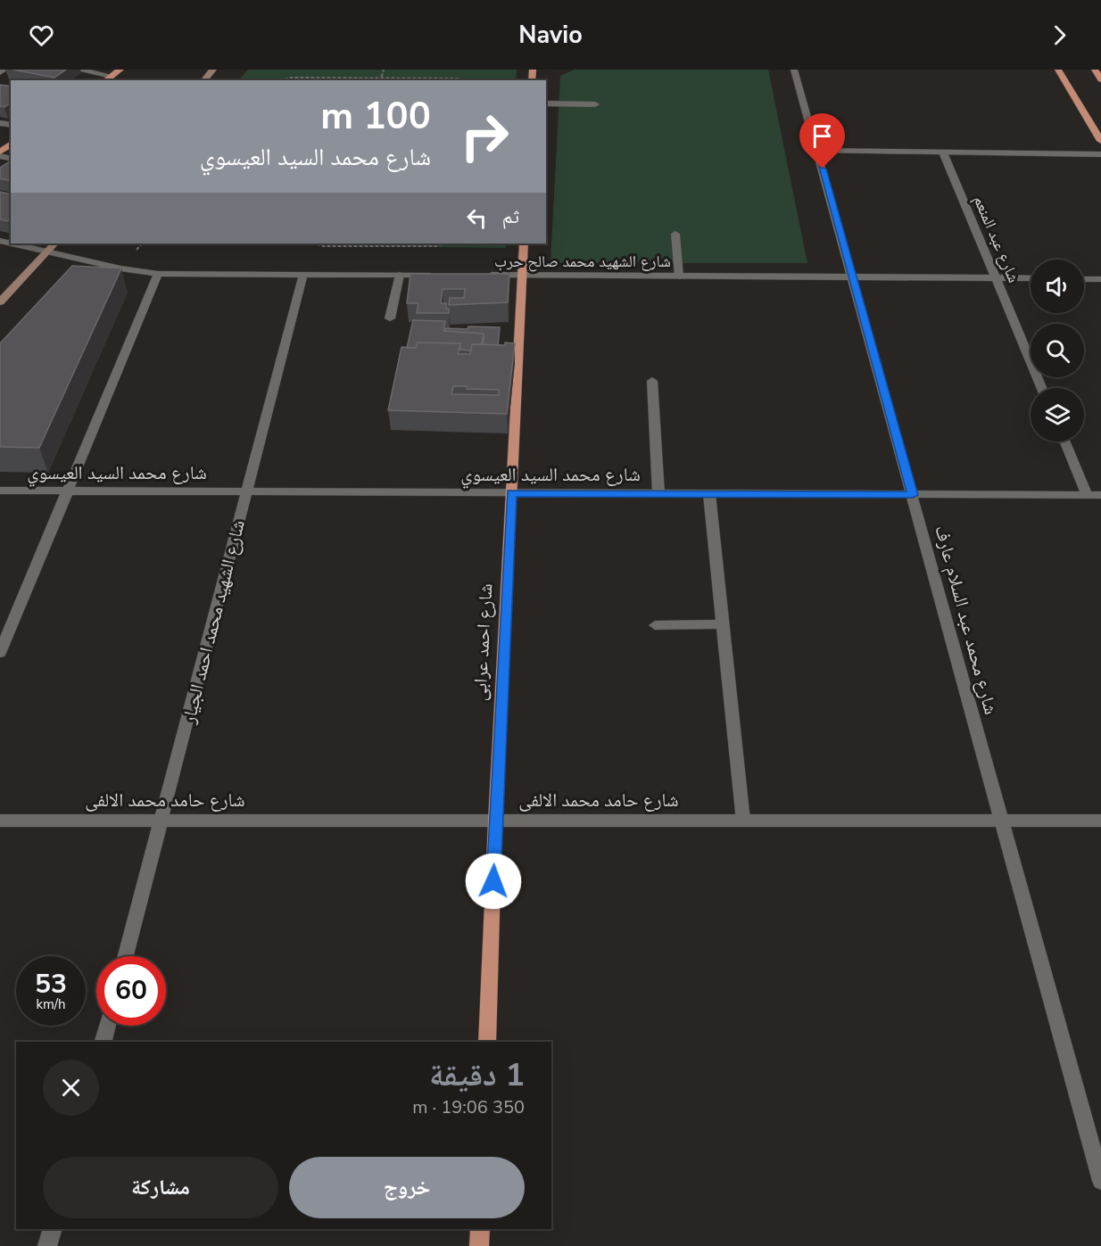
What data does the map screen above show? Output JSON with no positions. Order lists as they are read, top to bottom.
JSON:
{
  "streets": {
    "main road": ["شارع احمد عرابى"],
    "street": [
      "شارع عبد المنعم",
      "شارع الشهيد محمد صالح حرب",
      "شارع محمد السيد العيسوي",
      "شارع محمد عبد السلام عارف",
      "شارع الشهيد محمد احمد الجيار",
      "شارع حامد محمد الالفى"
    ]
  },
  "crossings": [
    ["شارع عبد المنعم", "شارع الشهيد محمد صالح حرب"],
    ["شارع الشهيد محمد صالح حرب", "شارع محمد عبد السلام عارف"],
    ["شارع الشهيد محمد صالح حرب", "شارع احمد عرابى"],
    ["شارع محمد السيد العيسوي", "شارع محمد عبد السلام عارف"],
    ["شارع محمد السيد العيسوي", "شارع الشهيد محمد احمد الجيار"],
    ["شارع محمد السيد العيسوي", "شارع احمد عرابى"],
    ["شارع محمد عبد السلام عارف", "شارع حامد محمد الالفى"],
    ["شارع الشهيد محمد احمد الجيار", "شارع حامد محمد الالفى"],
    ["شارع احمد عرابى", "شارع حامد محمد الالفى"]
  ],
  "page": {
    "header": "Navio",
    "turn": ["100 m", "شارع محمد السيد العيسوي"],
    "then": "ثم",
    "speed": "53 km/h",
    "limit": "60",
    "heading": ["1 دقيقة", "350 m · 19:06"],
    "buttons": ["خروج", "مشاركة"]
  }
}
